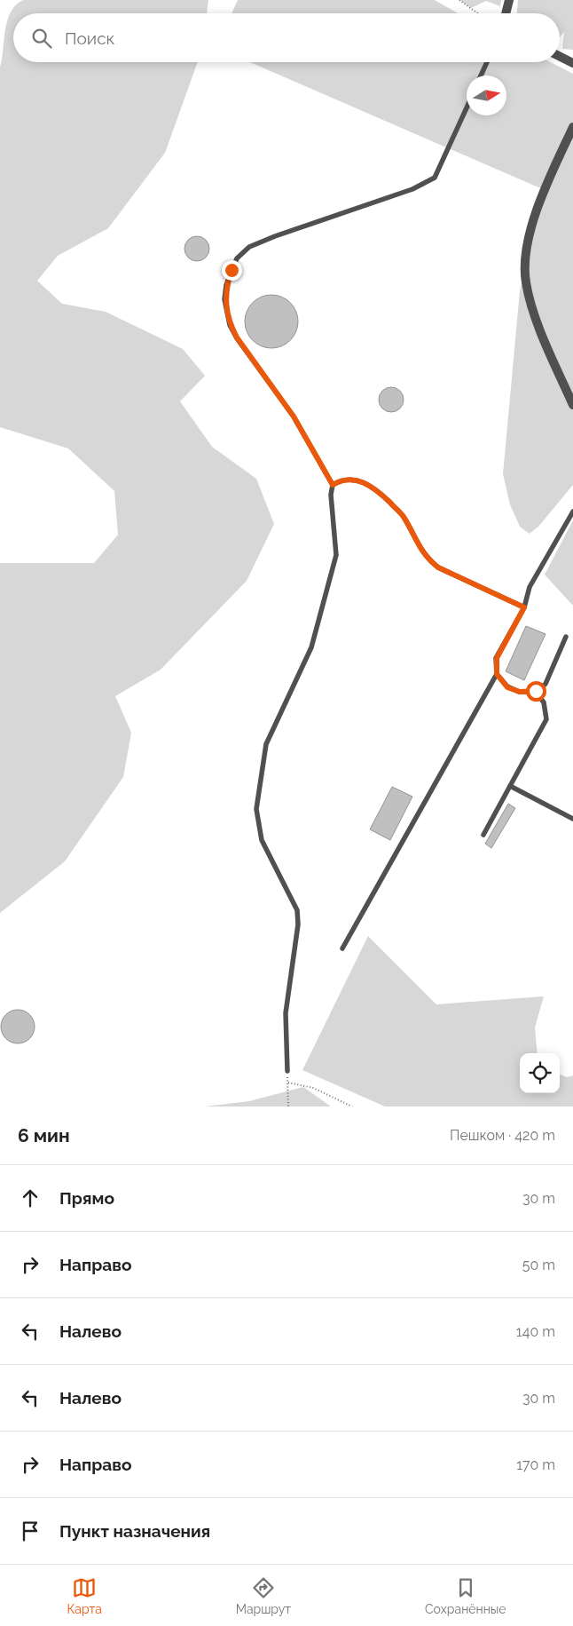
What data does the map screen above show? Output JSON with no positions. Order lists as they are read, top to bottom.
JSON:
{
  "north": "right",
  "page": {
    "search": "Поиск",
    "heading": ["6 мин", "Пешком · 420 m"],
    "list": [
      ["Прямо", "30 m"],
      ["Направо", "50 m"],
      ["Налево", "140 m"],
      ["Налево", "30 m"],
      ["Направо", "170 m"],
      "Пункт назначения"
    ],
    "nav": ["Карта", "Маршрут", "Сохранённые"]
  }
}
